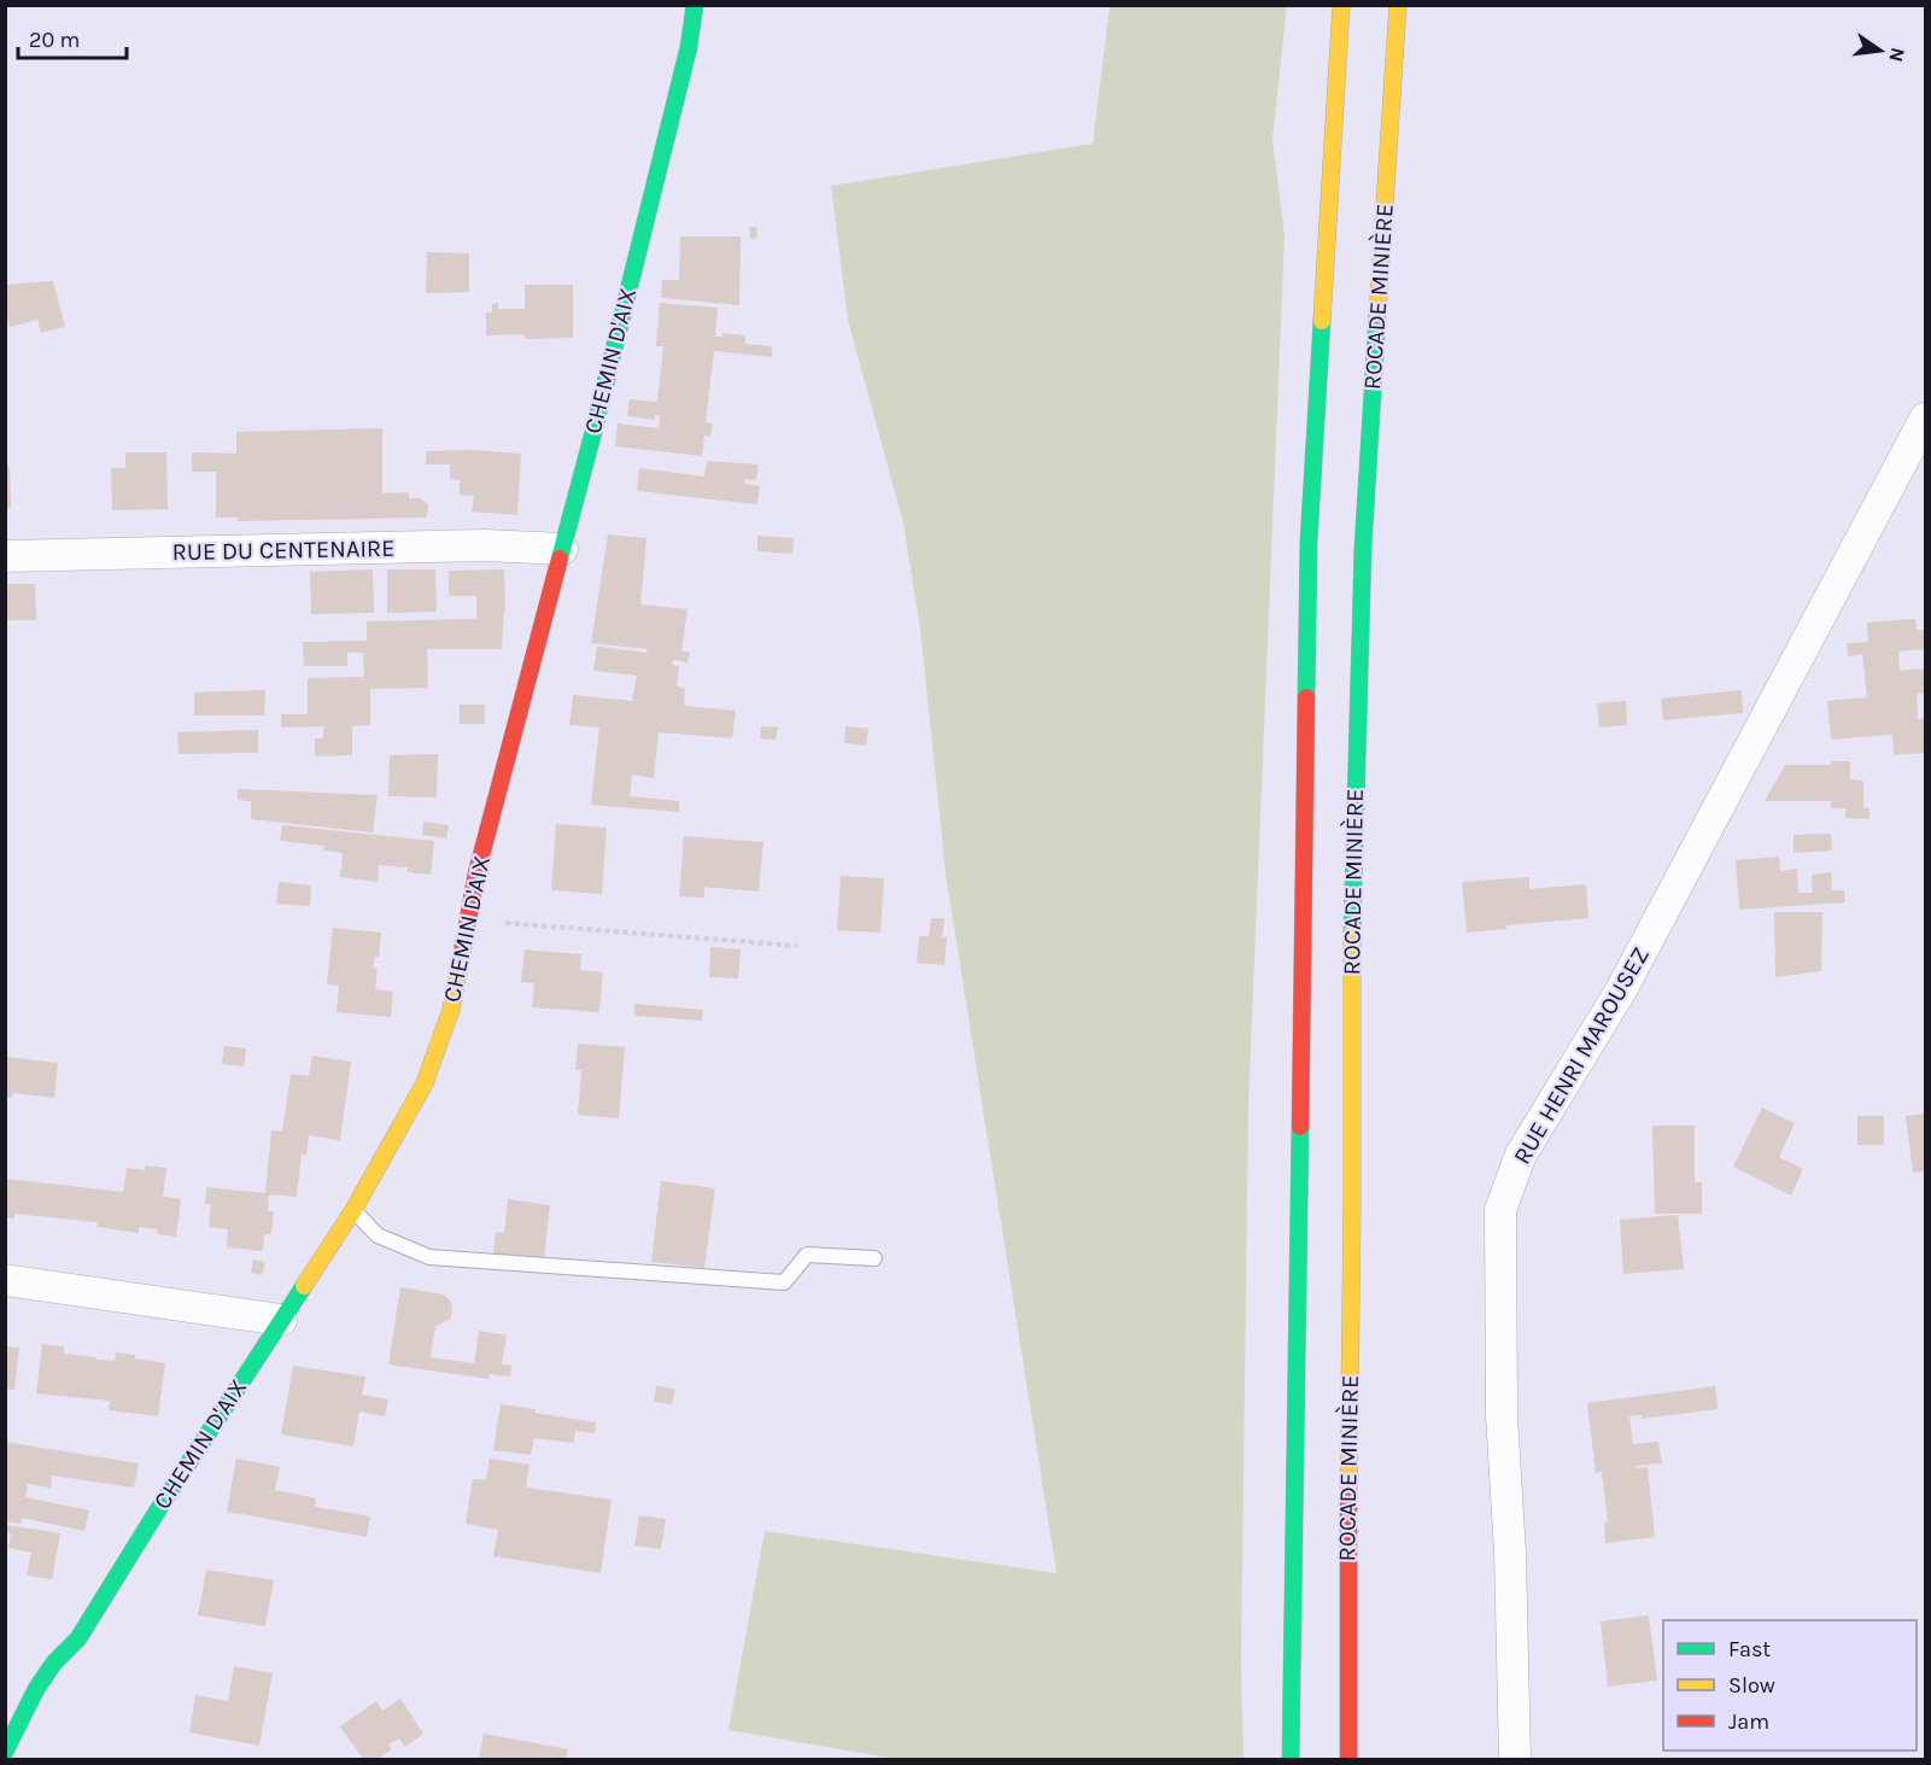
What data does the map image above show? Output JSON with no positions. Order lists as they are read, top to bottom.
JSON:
{
  "streets": {
    "main road": ["ROCADE MINIÈRE", "CHEMIN D'AIX"],
    "street": ["RUE DU CENTENAIRE", "RUE HENRI MAROUSEZ"]
  },
  "crossings": [
    ["CHEMIN D'AIX", "RUE DU CENTENAIRE"]
  ],
  "legend": ["Fast", "Slow", "Jam"],
  "scale_bar": "20 m",
  "north": "right"
}
